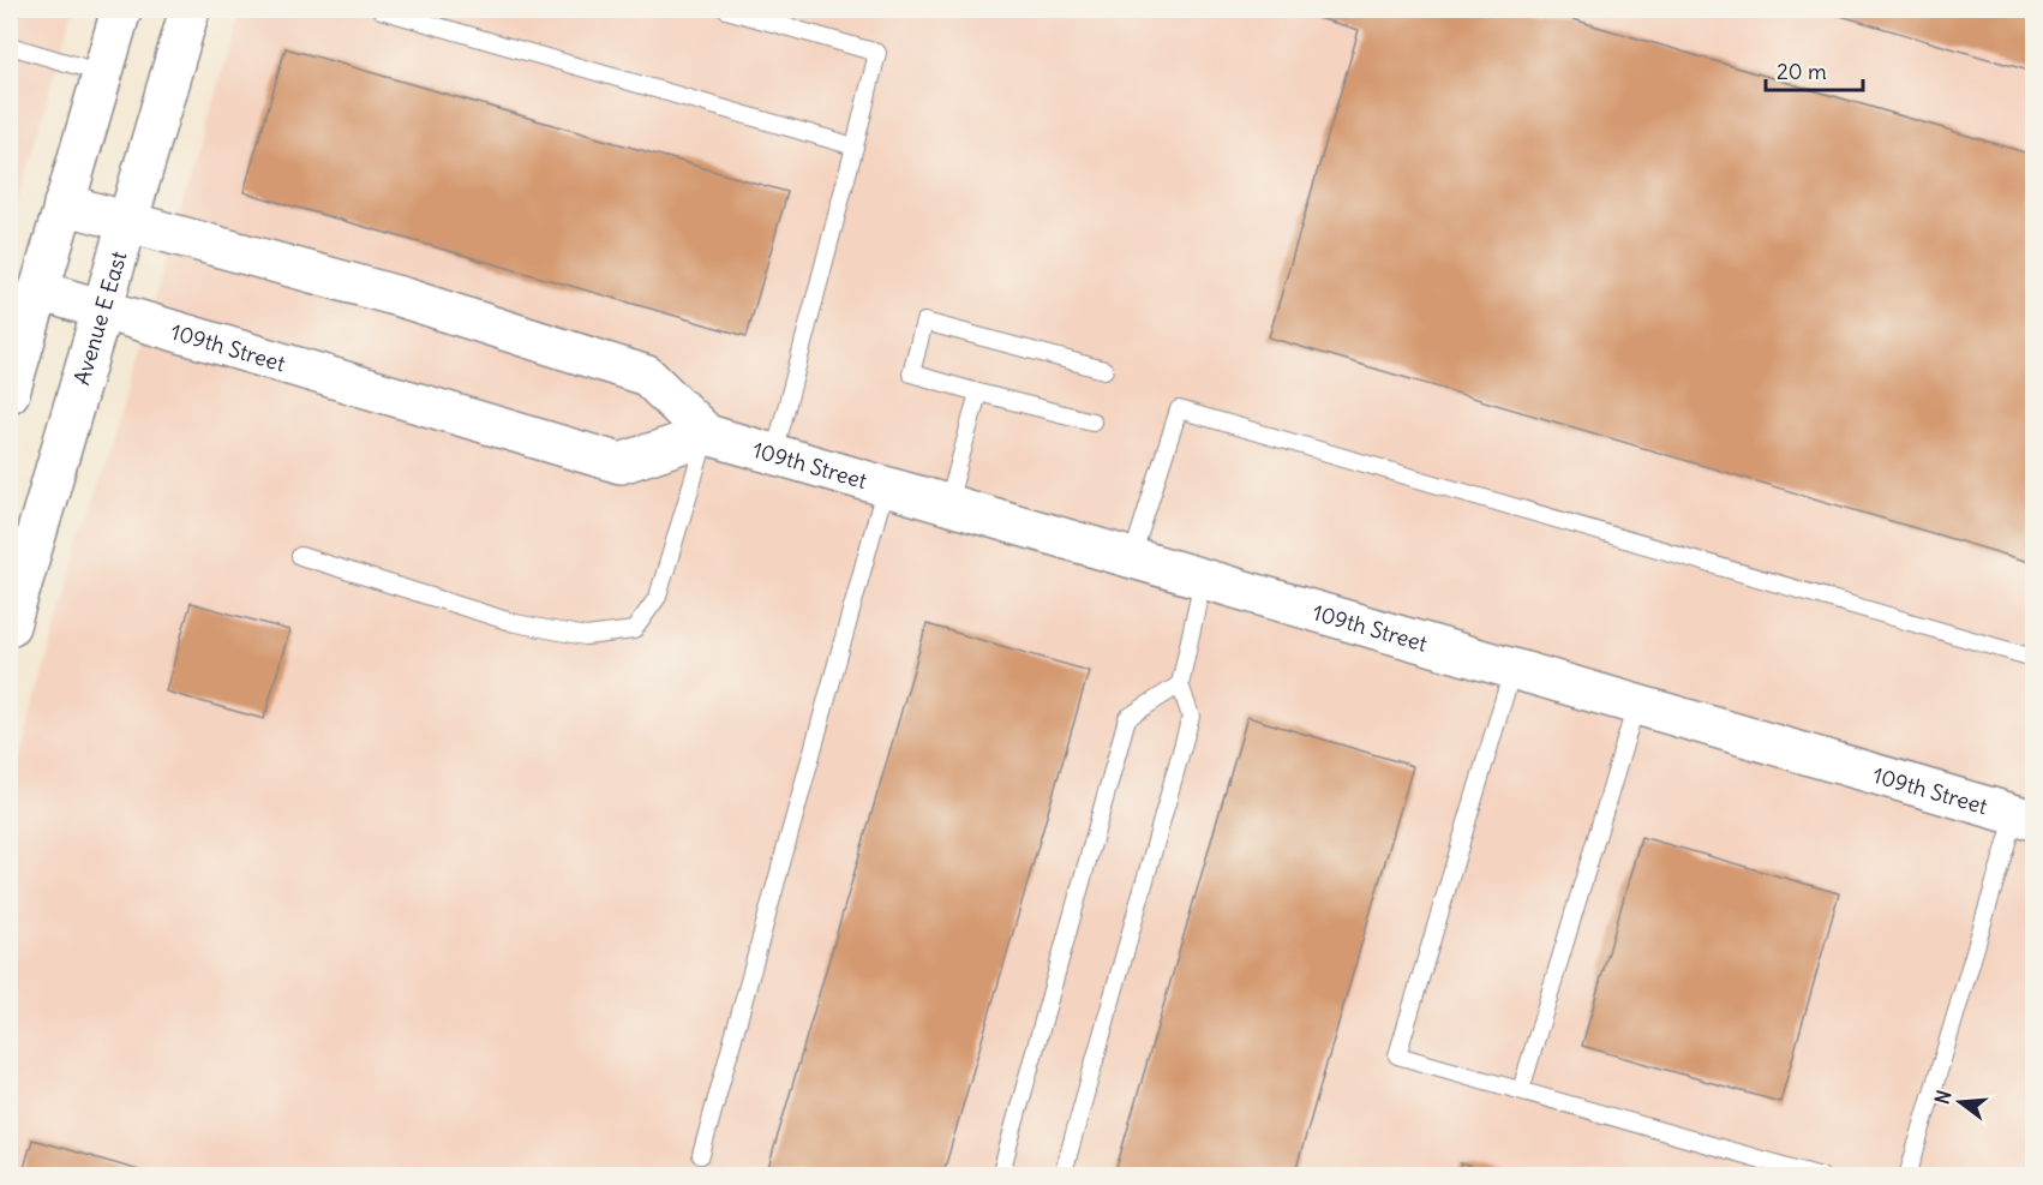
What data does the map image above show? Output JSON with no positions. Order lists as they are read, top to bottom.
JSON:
{
  "streets": {
    "street": ["Avenue E East", "109th Street"]
  },
  "crossings": [
    ["Avenue E East", "109th Street"]
  ],
  "scale_bar": "20 m",
  "north": "left"
}
